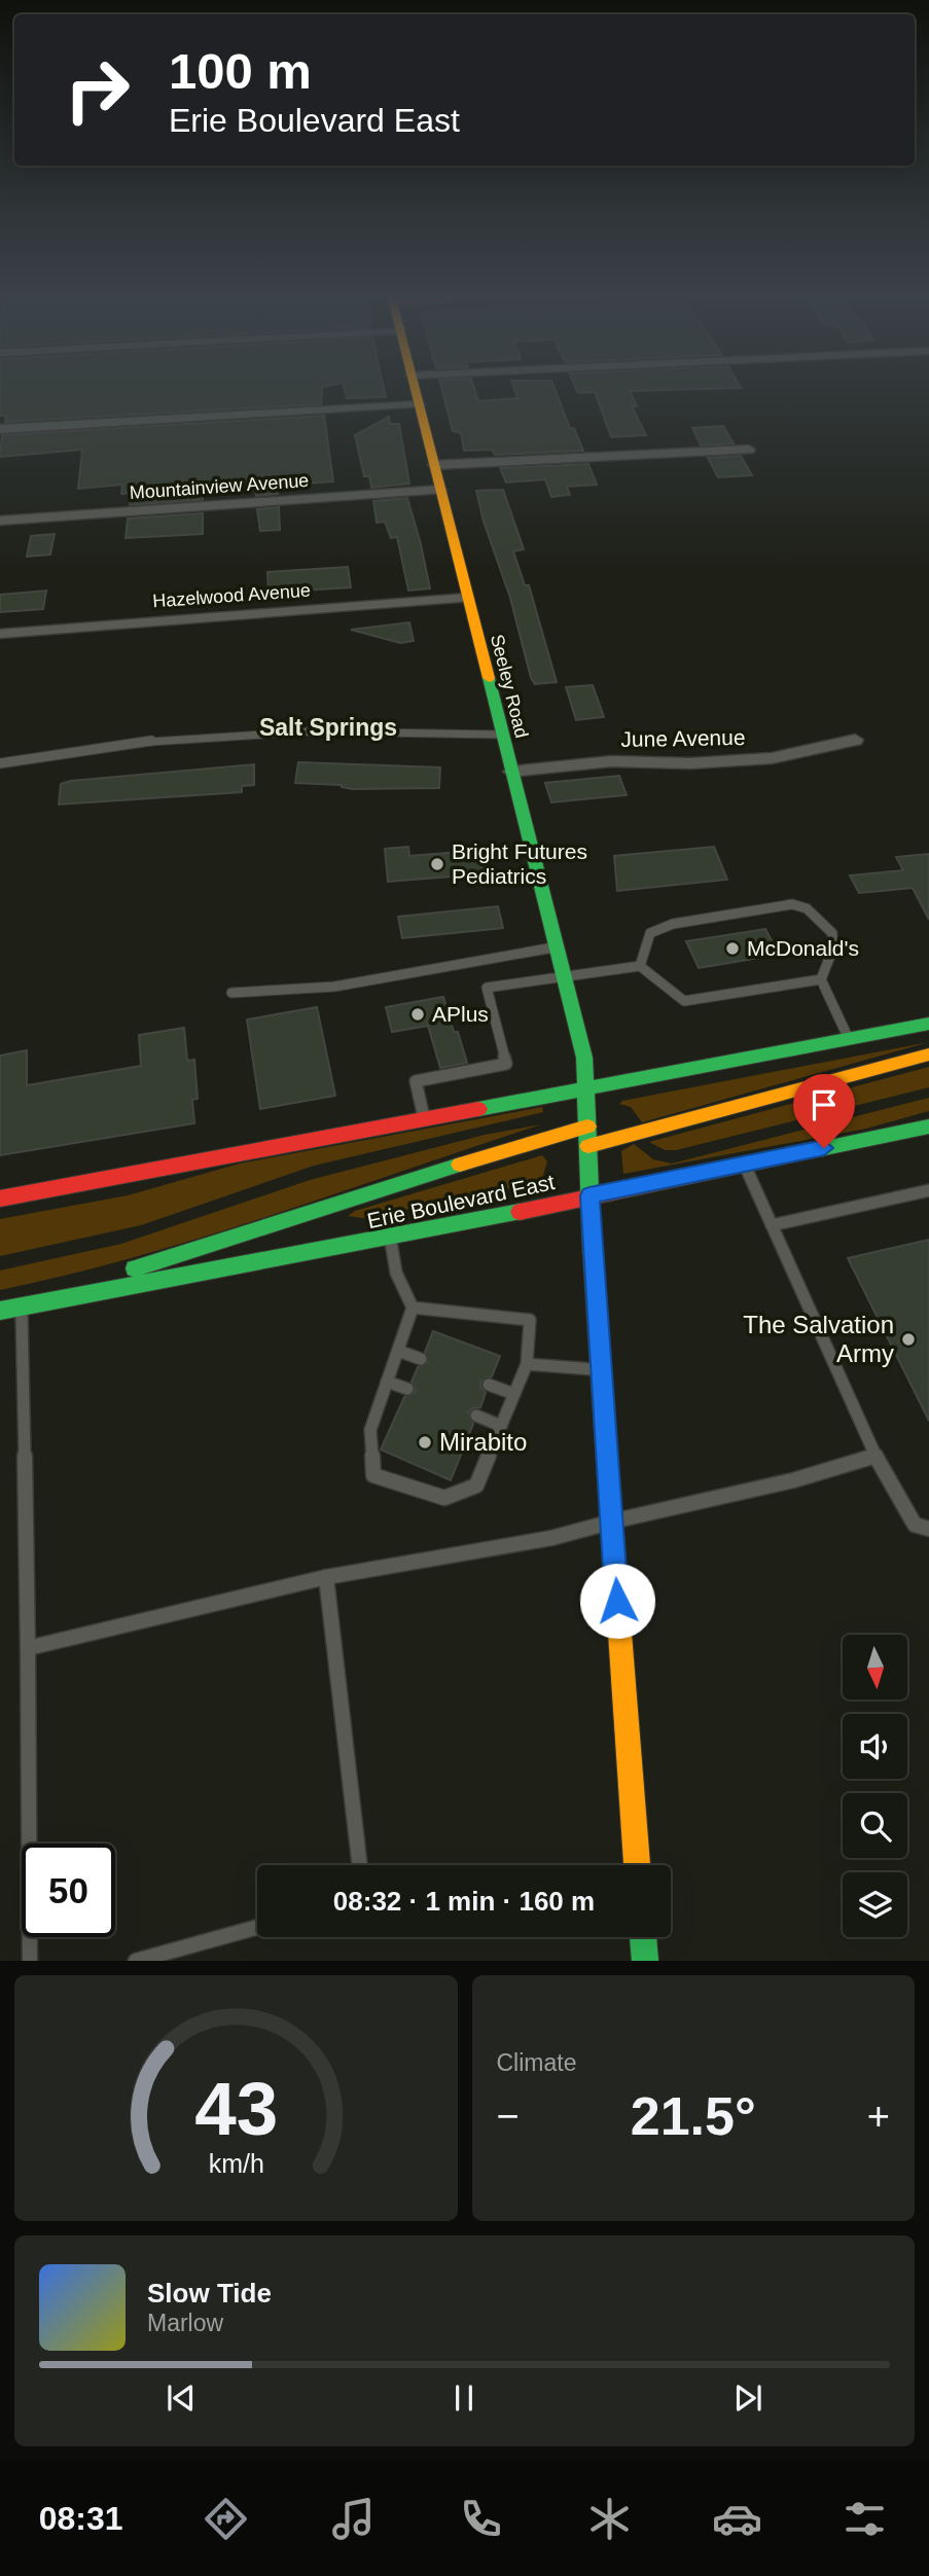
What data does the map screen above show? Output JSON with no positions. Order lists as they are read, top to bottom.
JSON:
{
  "streets": {
    "main road": ["Seeley Road", "Erie Boulevard East"],
    "street": ["Mountainview Avenue", "Hazelwood Avenue", "June Avenue"]
  },
  "crossings": [
    ["Mountainview Avenue", "Seeley Road"],
    ["Hazelwood Avenue", "Seeley Road"],
    ["Seeley Road", "June Avenue"],
    ["Seeley Road", "Erie Boulevard East"]
  ],
  "districts": ["Salt Springs"],
  "places": [
    "Bright Futures Pediatrics",
    "McDonald's",
    "APlus",
    "The Salvation Army",
    "Mirabito"
  ],
  "north": "bottom",
  "page": {
    "turn": ["100 m", "Erie Boulevard East"],
    "limit": "50",
    "trip": "08:32 · 1 min · 160 m",
    "tile": "Climate",
    "heat": ["−", "21.5°", "+"],
    "song": ["Slow Tide", "Marlow"],
    "tabs": "08:31",
    "gauge": ["43", "km/h"]
  }
}
